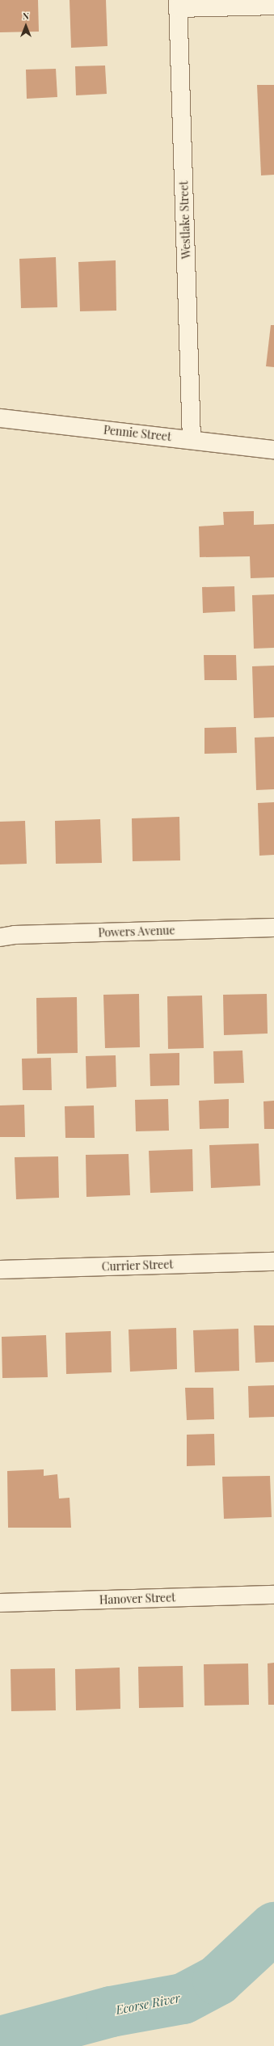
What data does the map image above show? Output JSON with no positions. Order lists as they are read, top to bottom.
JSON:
{
  "streets": {
    "street": [
      "Westlake Street",
      "Pennie Street",
      "Powers Avenue",
      "Currier Street",
      "Hanover Street"
    ]
  },
  "crossings": [
    ["Westlake Street", "Pennie Street"]
  ],
  "water": ["Ecorse River"],
  "north": "top"
}
